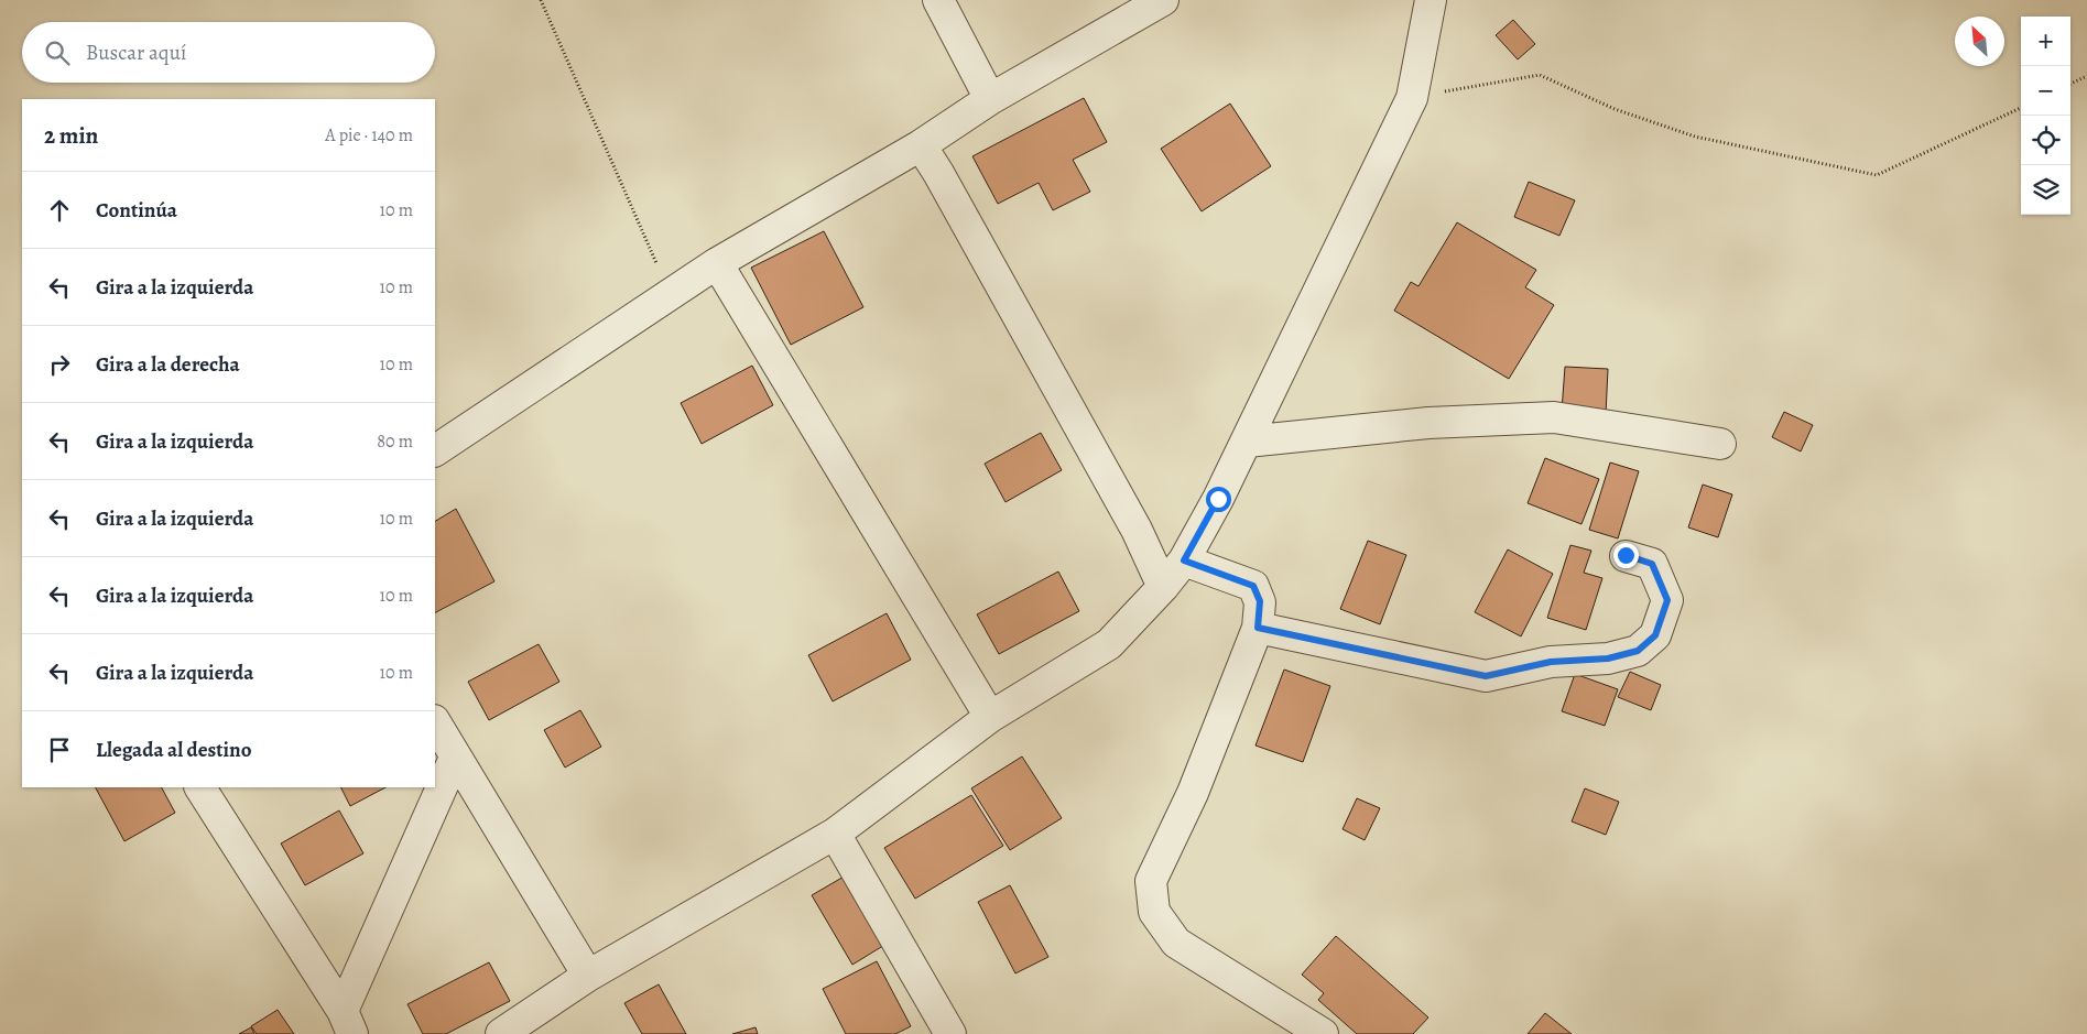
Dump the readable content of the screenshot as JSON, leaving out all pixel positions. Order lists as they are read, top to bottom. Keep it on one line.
{"north":"top left","page":{"map_buttons":["+","−"],"search":"Buscar aquí","heading":["2 min","A pie · 140 m"],"list":[["Continúa","10 m"],["Gira a la izquierda","10 m"],["Gira a la derecha","10 m"],["Gira a la izquierda","80 m"],["Gira a la izquierda","10 m"],["Gira a la izquierda","10 m"],["Gira a la izquierda","10 m"],"Llegada al destino"]}}
